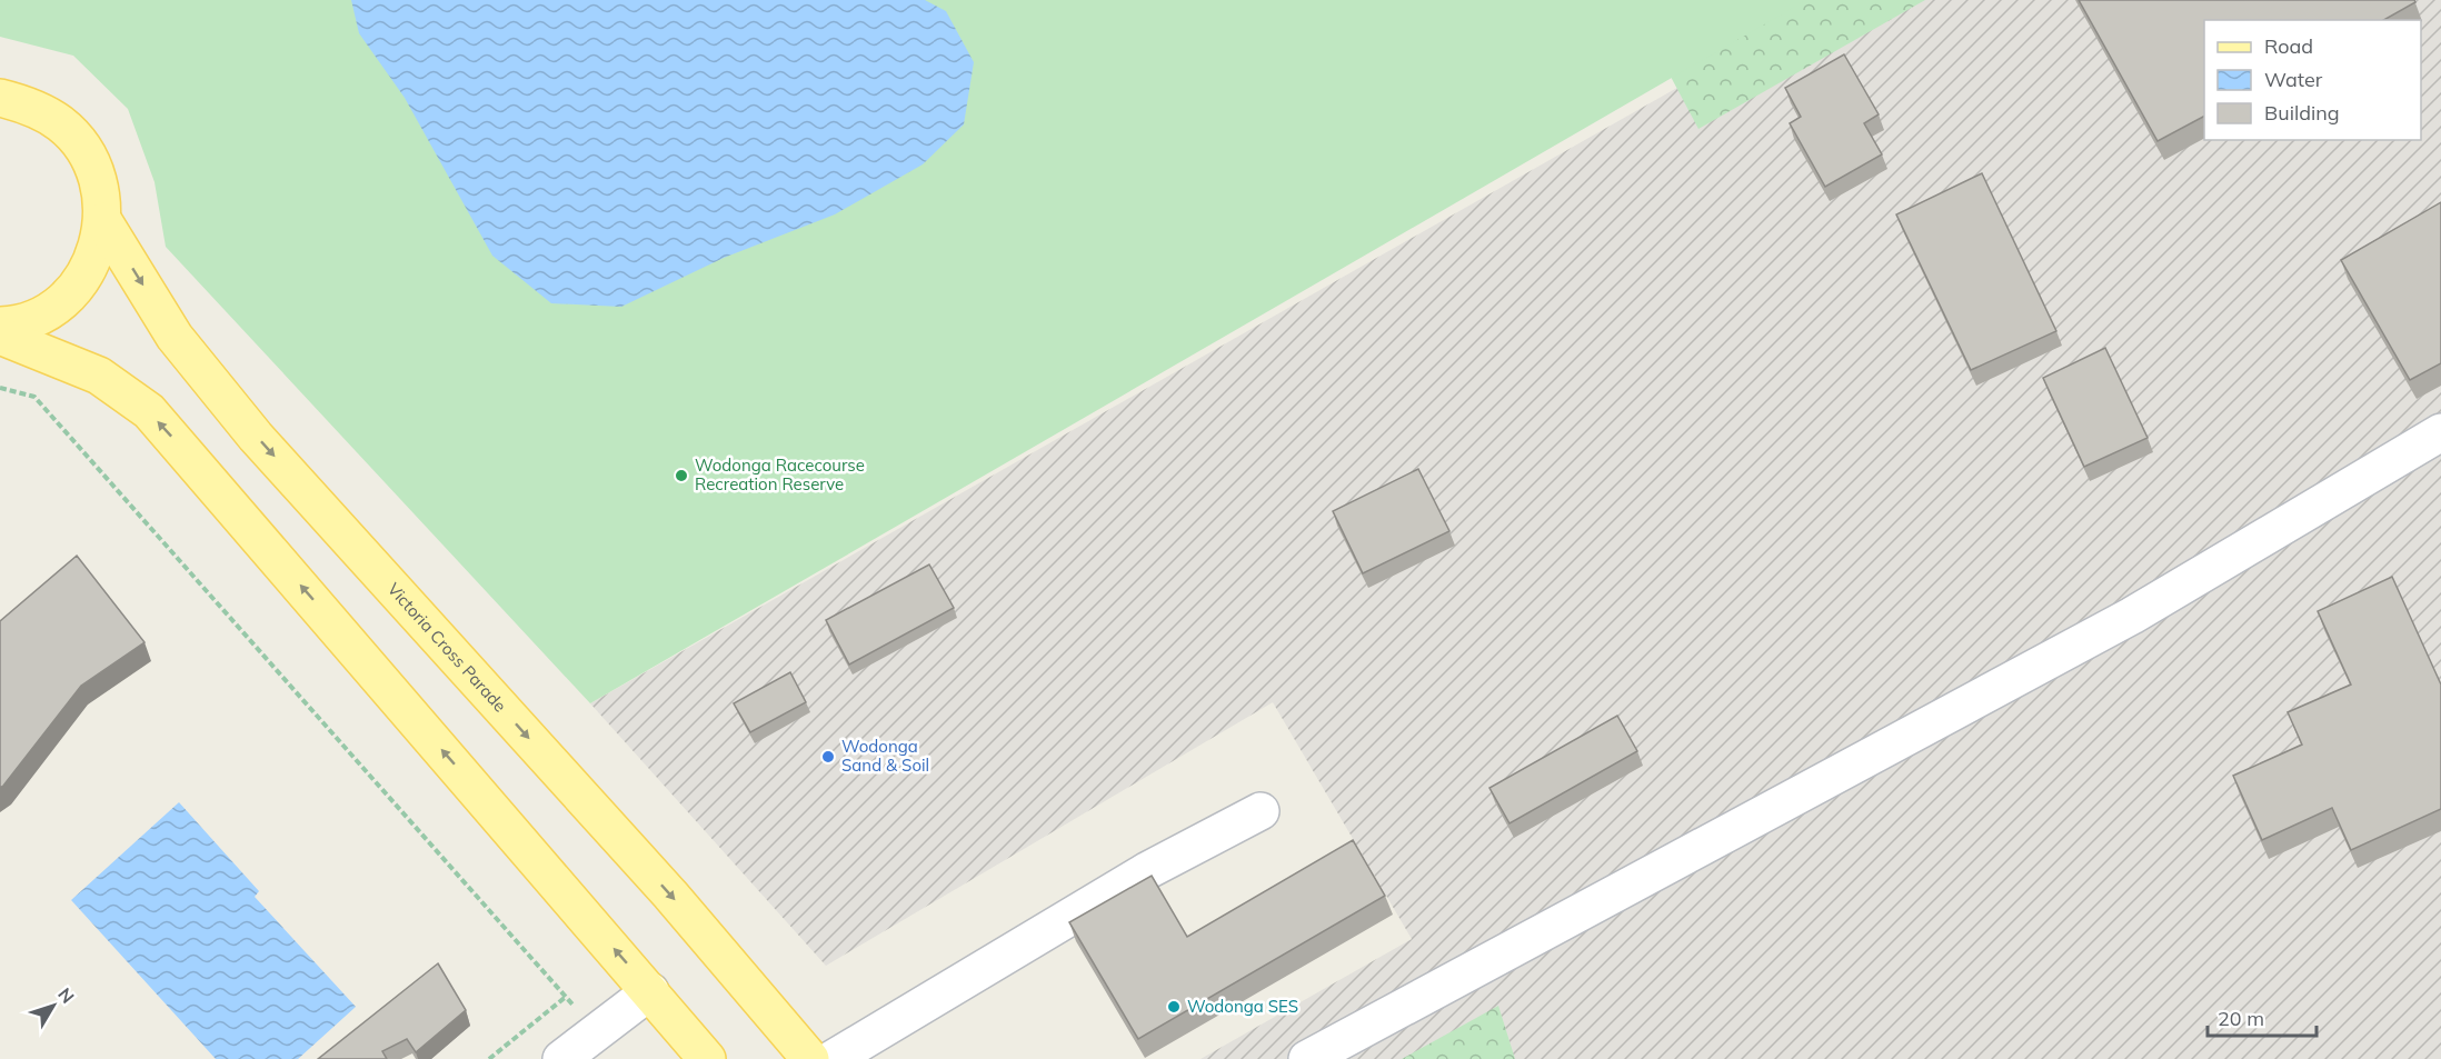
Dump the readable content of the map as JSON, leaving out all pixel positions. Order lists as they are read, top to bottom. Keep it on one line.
{"streets":{"main road":["Victoria Cross Parade"]},"places":["Wodonga Racecourse Recreation Reserve","Wodonga Sand & Soil","Wodonga SES"],"legend":["Road","Water","Building"],"scale_bar":"20 m","north":"top right"}
